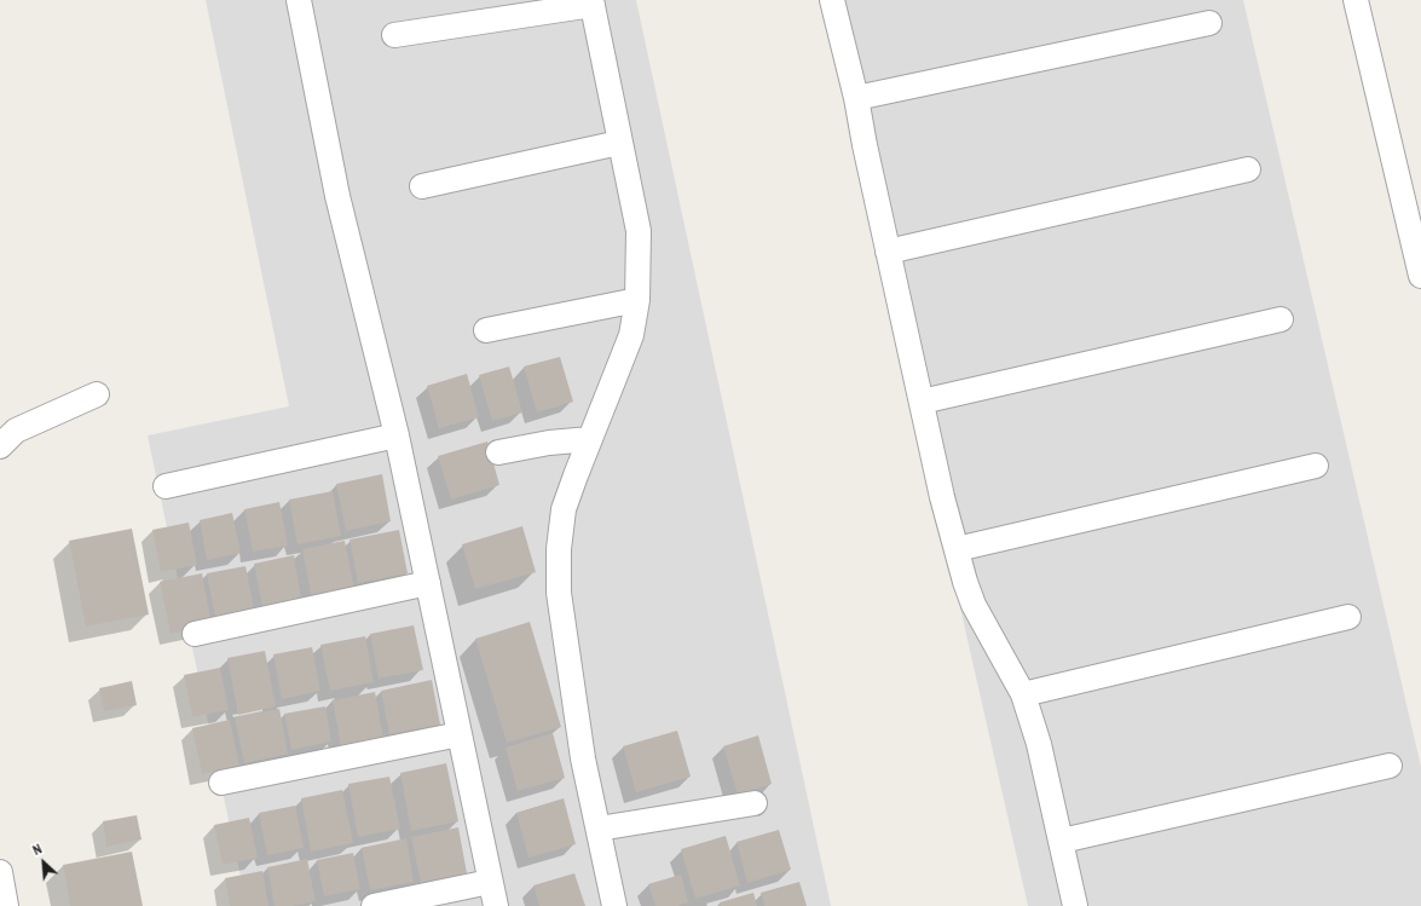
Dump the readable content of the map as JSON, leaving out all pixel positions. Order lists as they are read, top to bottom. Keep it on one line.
{"north":"top left"}
